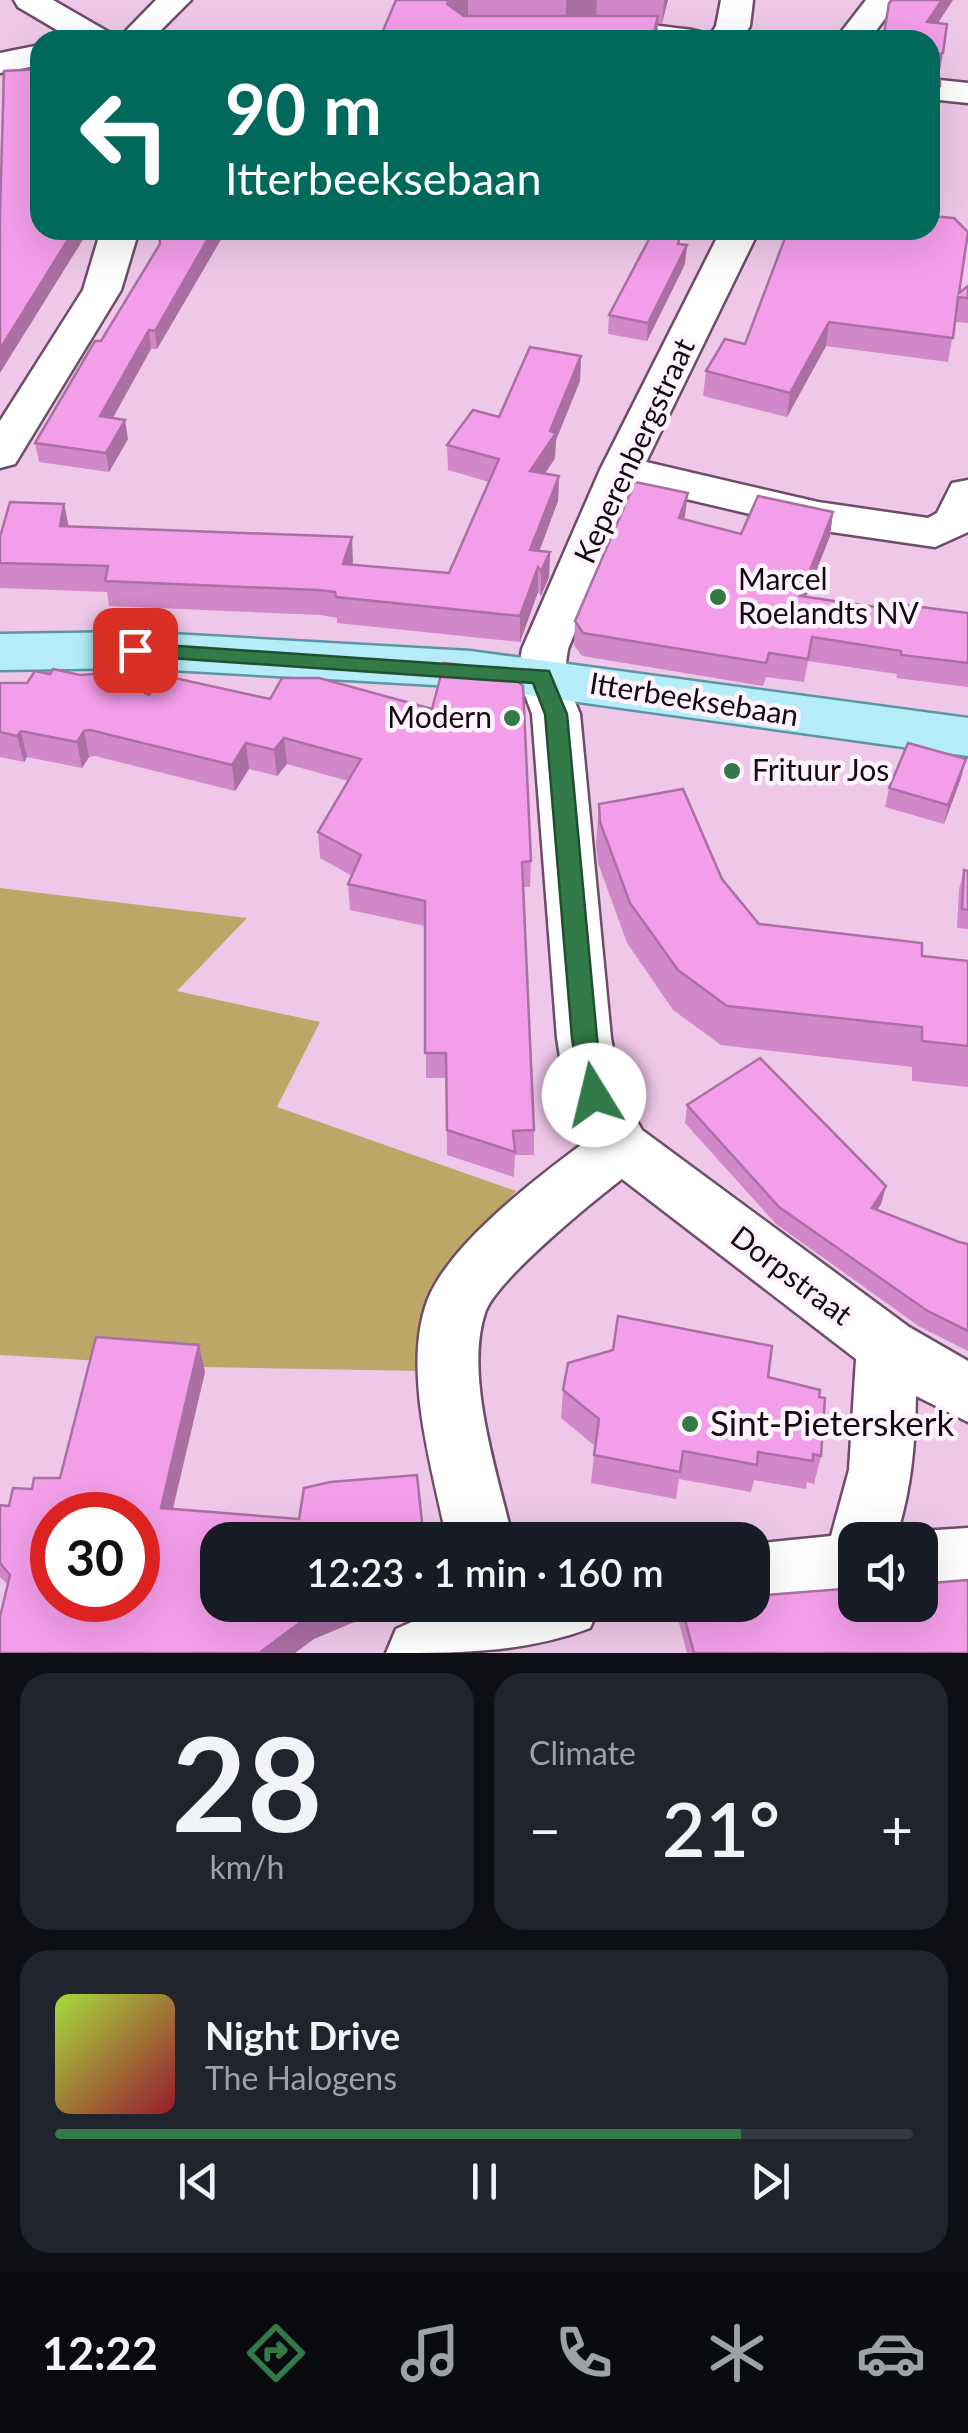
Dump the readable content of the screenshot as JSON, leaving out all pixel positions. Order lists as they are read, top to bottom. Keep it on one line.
{"streets":{"main road":["Itterbeeksebaan"],"street":["Keperenbergstraat","Dorpstraat"]},"crossings":[["Keperenbergstraat","Itterbeeksebaan"],["Keperenbergstraat","Dorpstraat"],["Itterbeeksebaan","Dorpstraat"]],"places":["Marcel Roelandts NV","Modern","Frituur Jos","Sint-Pieterskerk"],"page":{"turn":["90 m","Itterbeeksebaan"],"limit":"30","trip":"12:23 · 1 min · 160 m","tile":[["28","km/h"],"Climate"],"heat":["−","21°","+"],"song":["Night Drive","The Halogens"],"tabs":"12:22"}}
